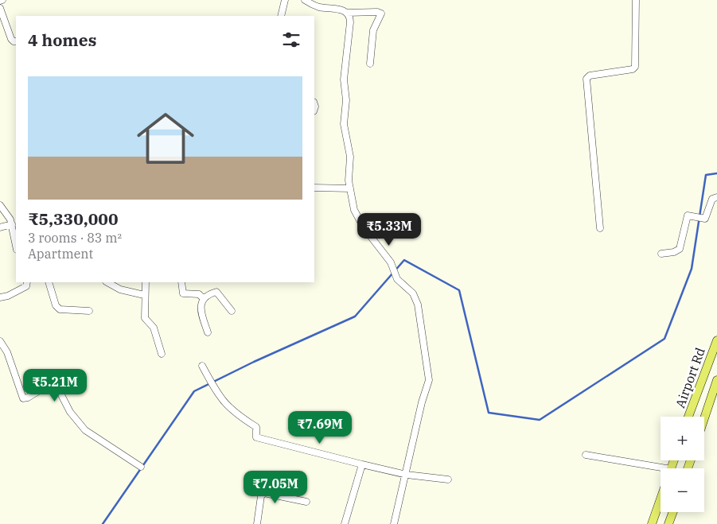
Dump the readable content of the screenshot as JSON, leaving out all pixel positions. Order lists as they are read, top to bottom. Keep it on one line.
{"streets":{"main road":["Airport Rd"]},"page":{"heading":"4 homes","list":[{"name":"₹5,330,000","note":"3 rooms · 83 m² · Apartment"}],"price":["₹5.33M","₹5.21M","₹7.69M","₹7.05M"],"map_buttons":["+","−"]}}
